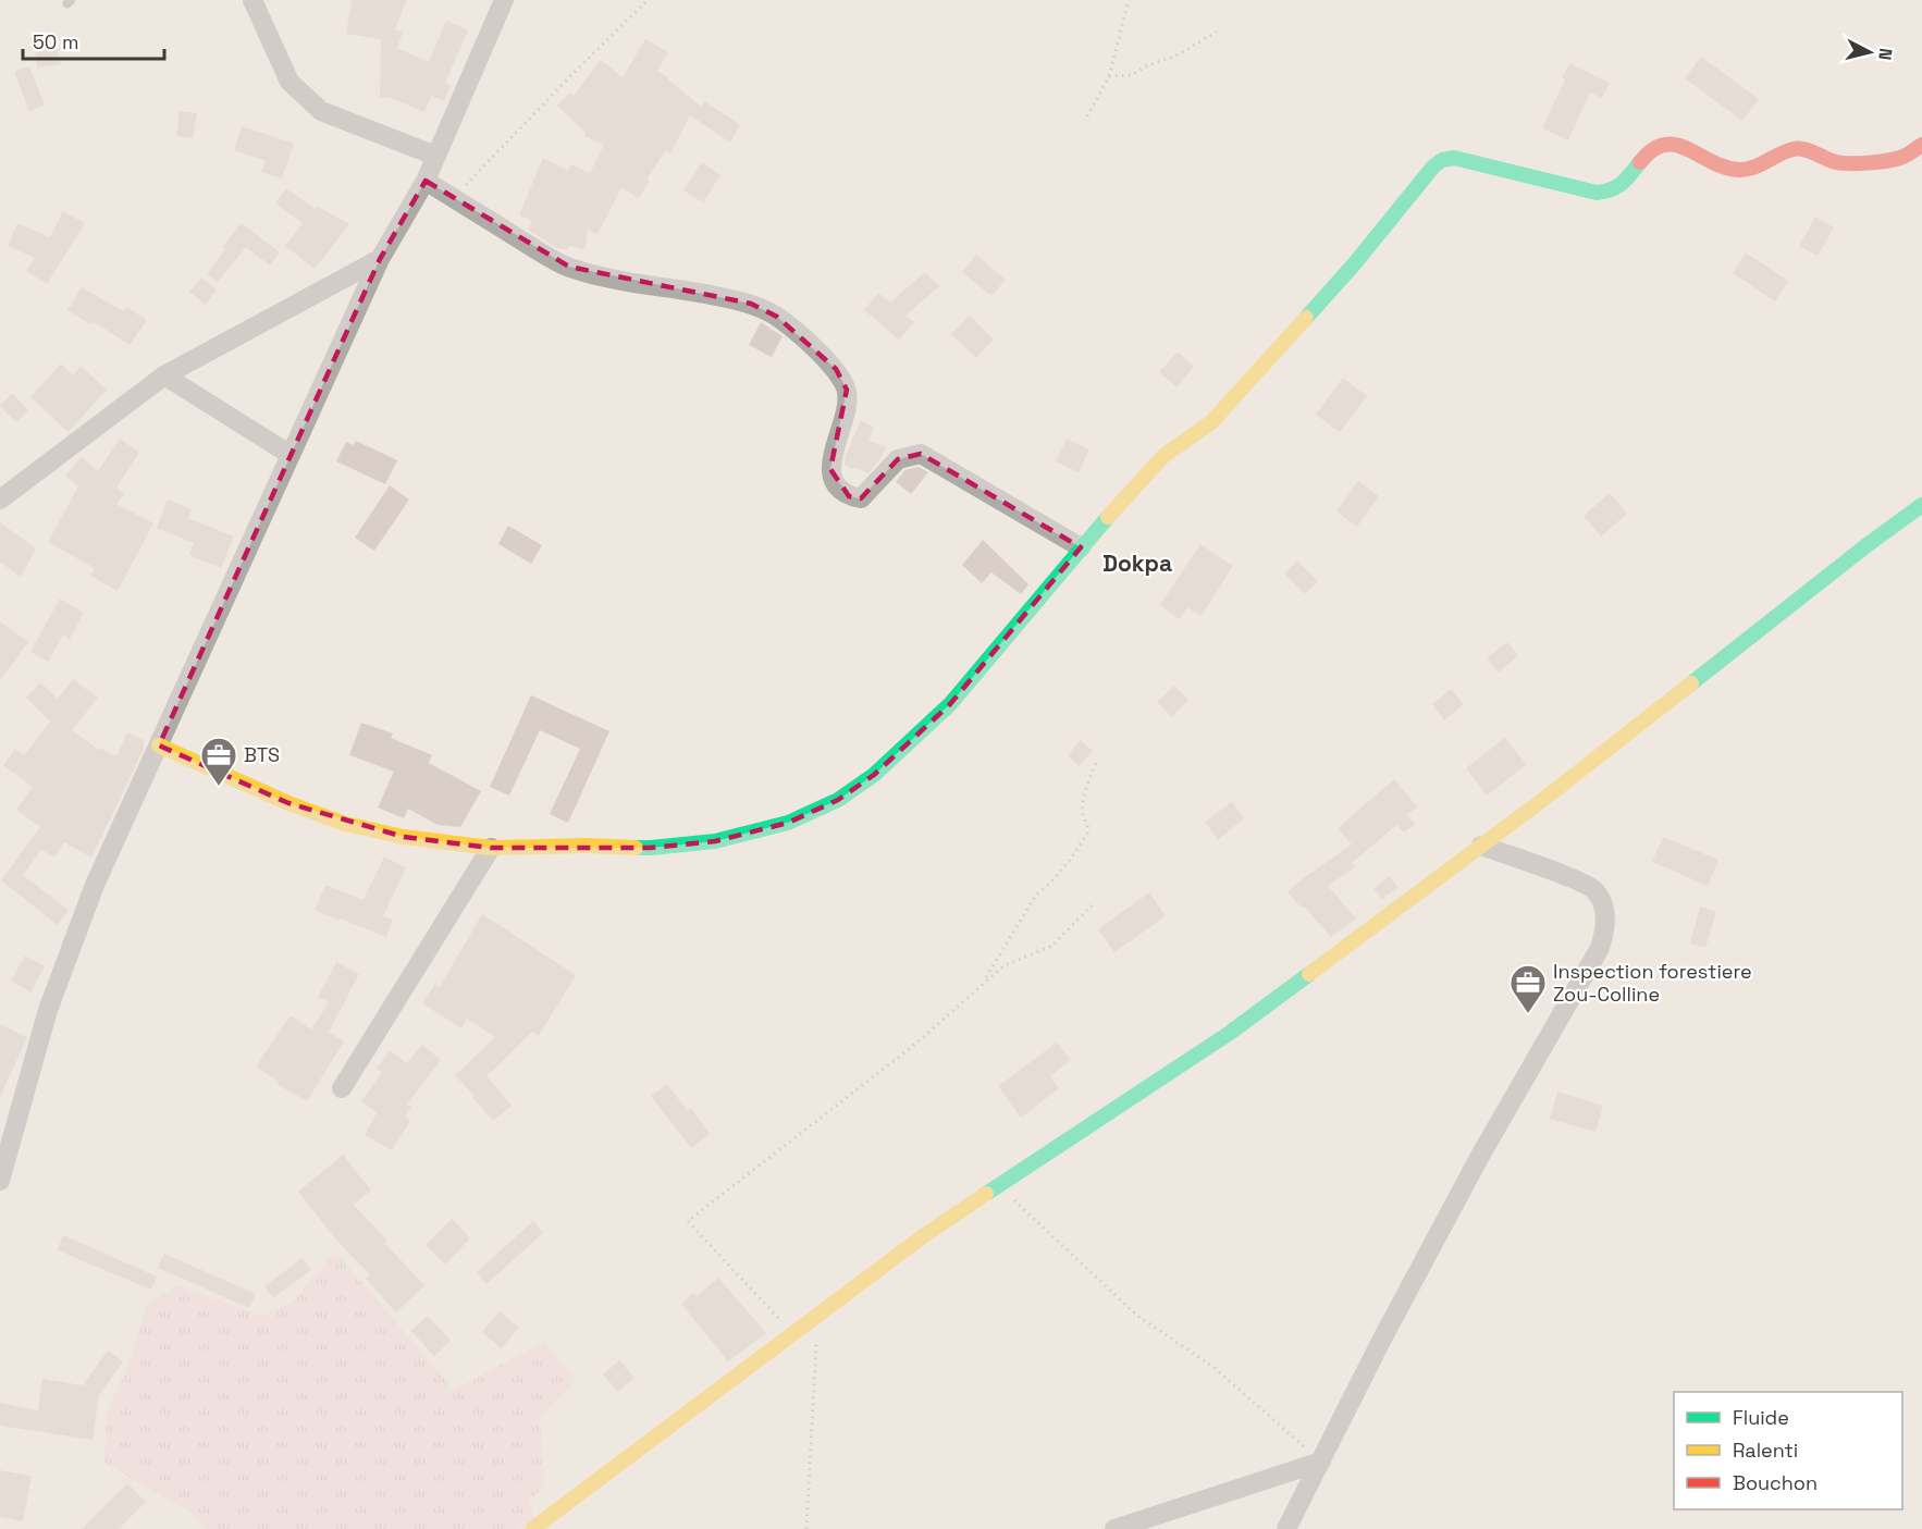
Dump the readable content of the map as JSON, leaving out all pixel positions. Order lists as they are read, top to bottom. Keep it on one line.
{"districts":["Dokpa"],"places":{"office":["BTS","Inspection forestiere Zou-Colline"]},"legend":["Fluide","Ralenti","Bouchon"],"scale_bar":"50 m","north":"right"}
